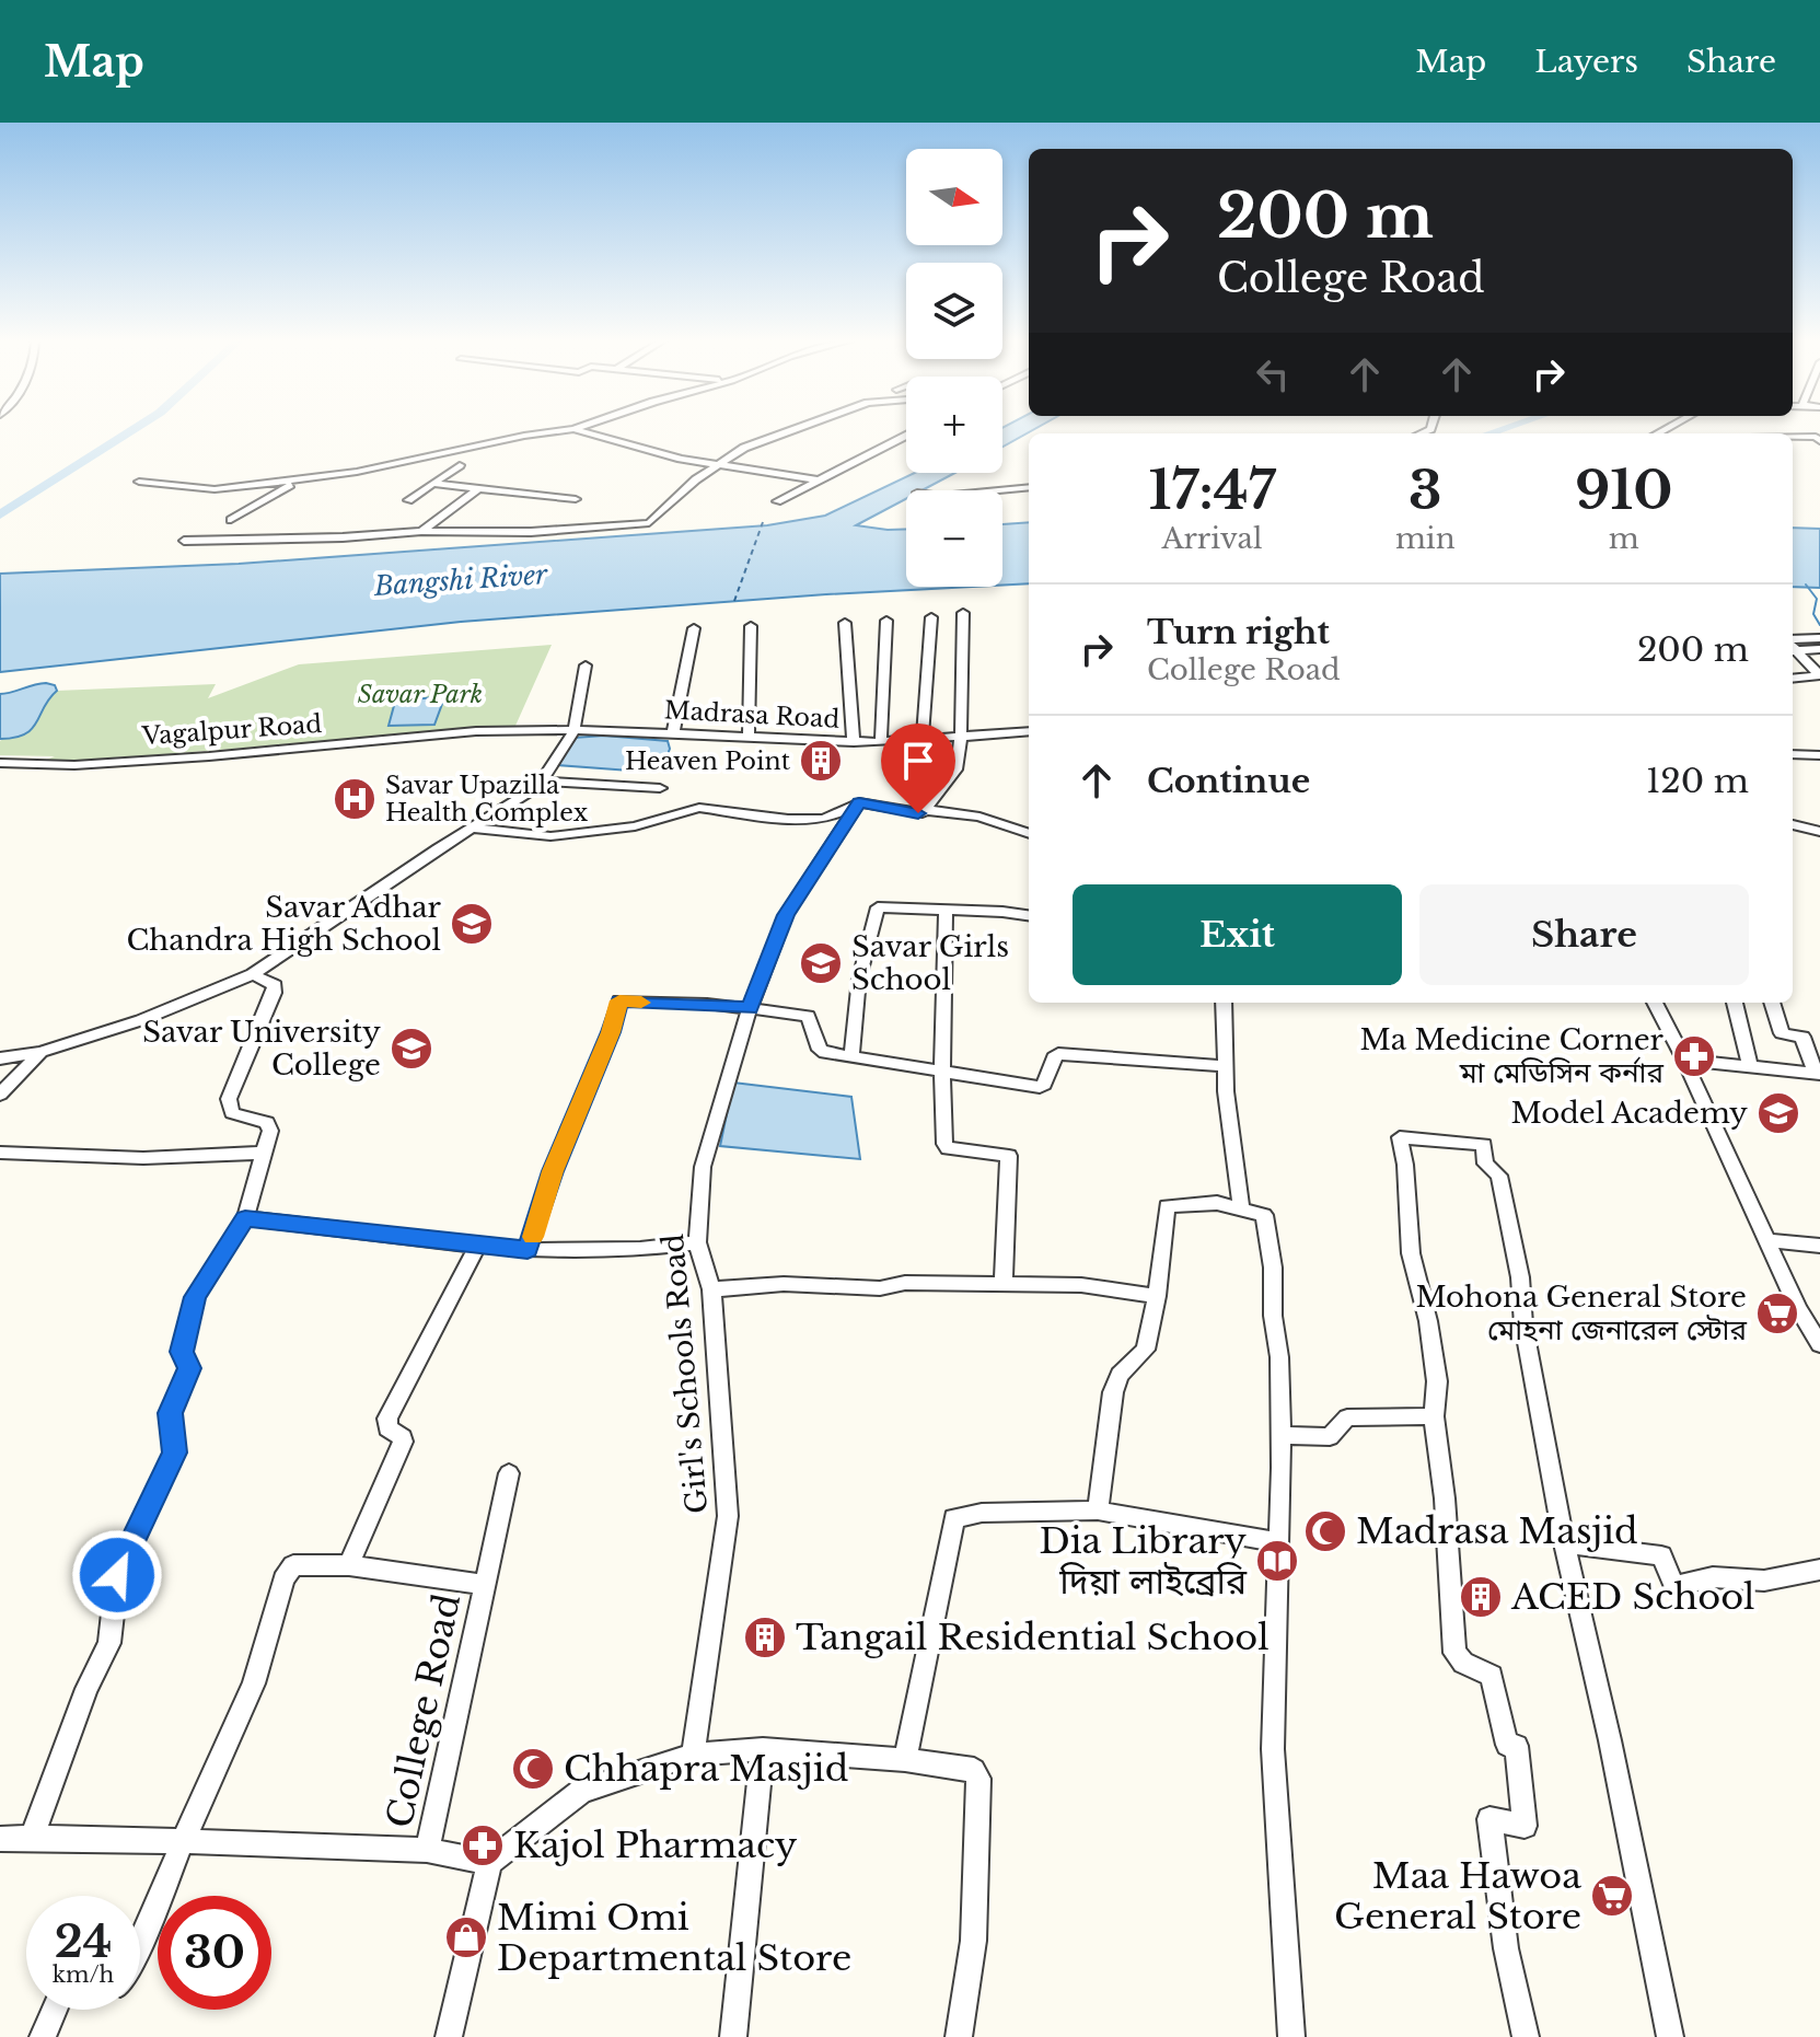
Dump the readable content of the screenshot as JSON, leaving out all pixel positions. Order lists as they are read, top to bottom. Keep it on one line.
{"streets":{"street":["Madrasa Road","Vagalpur Road","Girl's Schools Road","College Road"]},"crossings":[["Madrasa Road","Vagalpur Road"]],"water":["Bangshi River"],"parks":["Savar Park"],"places":{"building":["Heaven Point","ACED School","Tangail Residential School"],"hospital":["Savar Upazilla Health Complex"],"school or university":["Savar Adhar Chandra High School","Savar Girls School","Savar University College","Model Academy"],"pharmacy":["Ma Medicine Corner মা মেডিসিন কর্নার","Kajol Pharmacy"],"supermarket":["Mohona General Store মোহনা জেনারেল স্টোর","Maa Hawoa General Store"],"mosque":["Madrasa Masjid","Chhapra Masjid"],"library":["Dia Library দিয়া লাইব্রেরি"],"shop":["Mimi Omi Departmental Store"]},"north":"right","page":{"header":"Map","nav":["Map","Layers","Share"],"map_buttons":["+","−"],"turn":["200 m","College Road"],"eta":["17:47","Arrival","3","min","910","m"],"list":[{"name":"Turn right","note":"College Road","value":"200 m"},{"name":"Continue","value":"120 m"}],"buttons":["Exit","Share"],"speed":"24 km/h","limit":"30"}}
